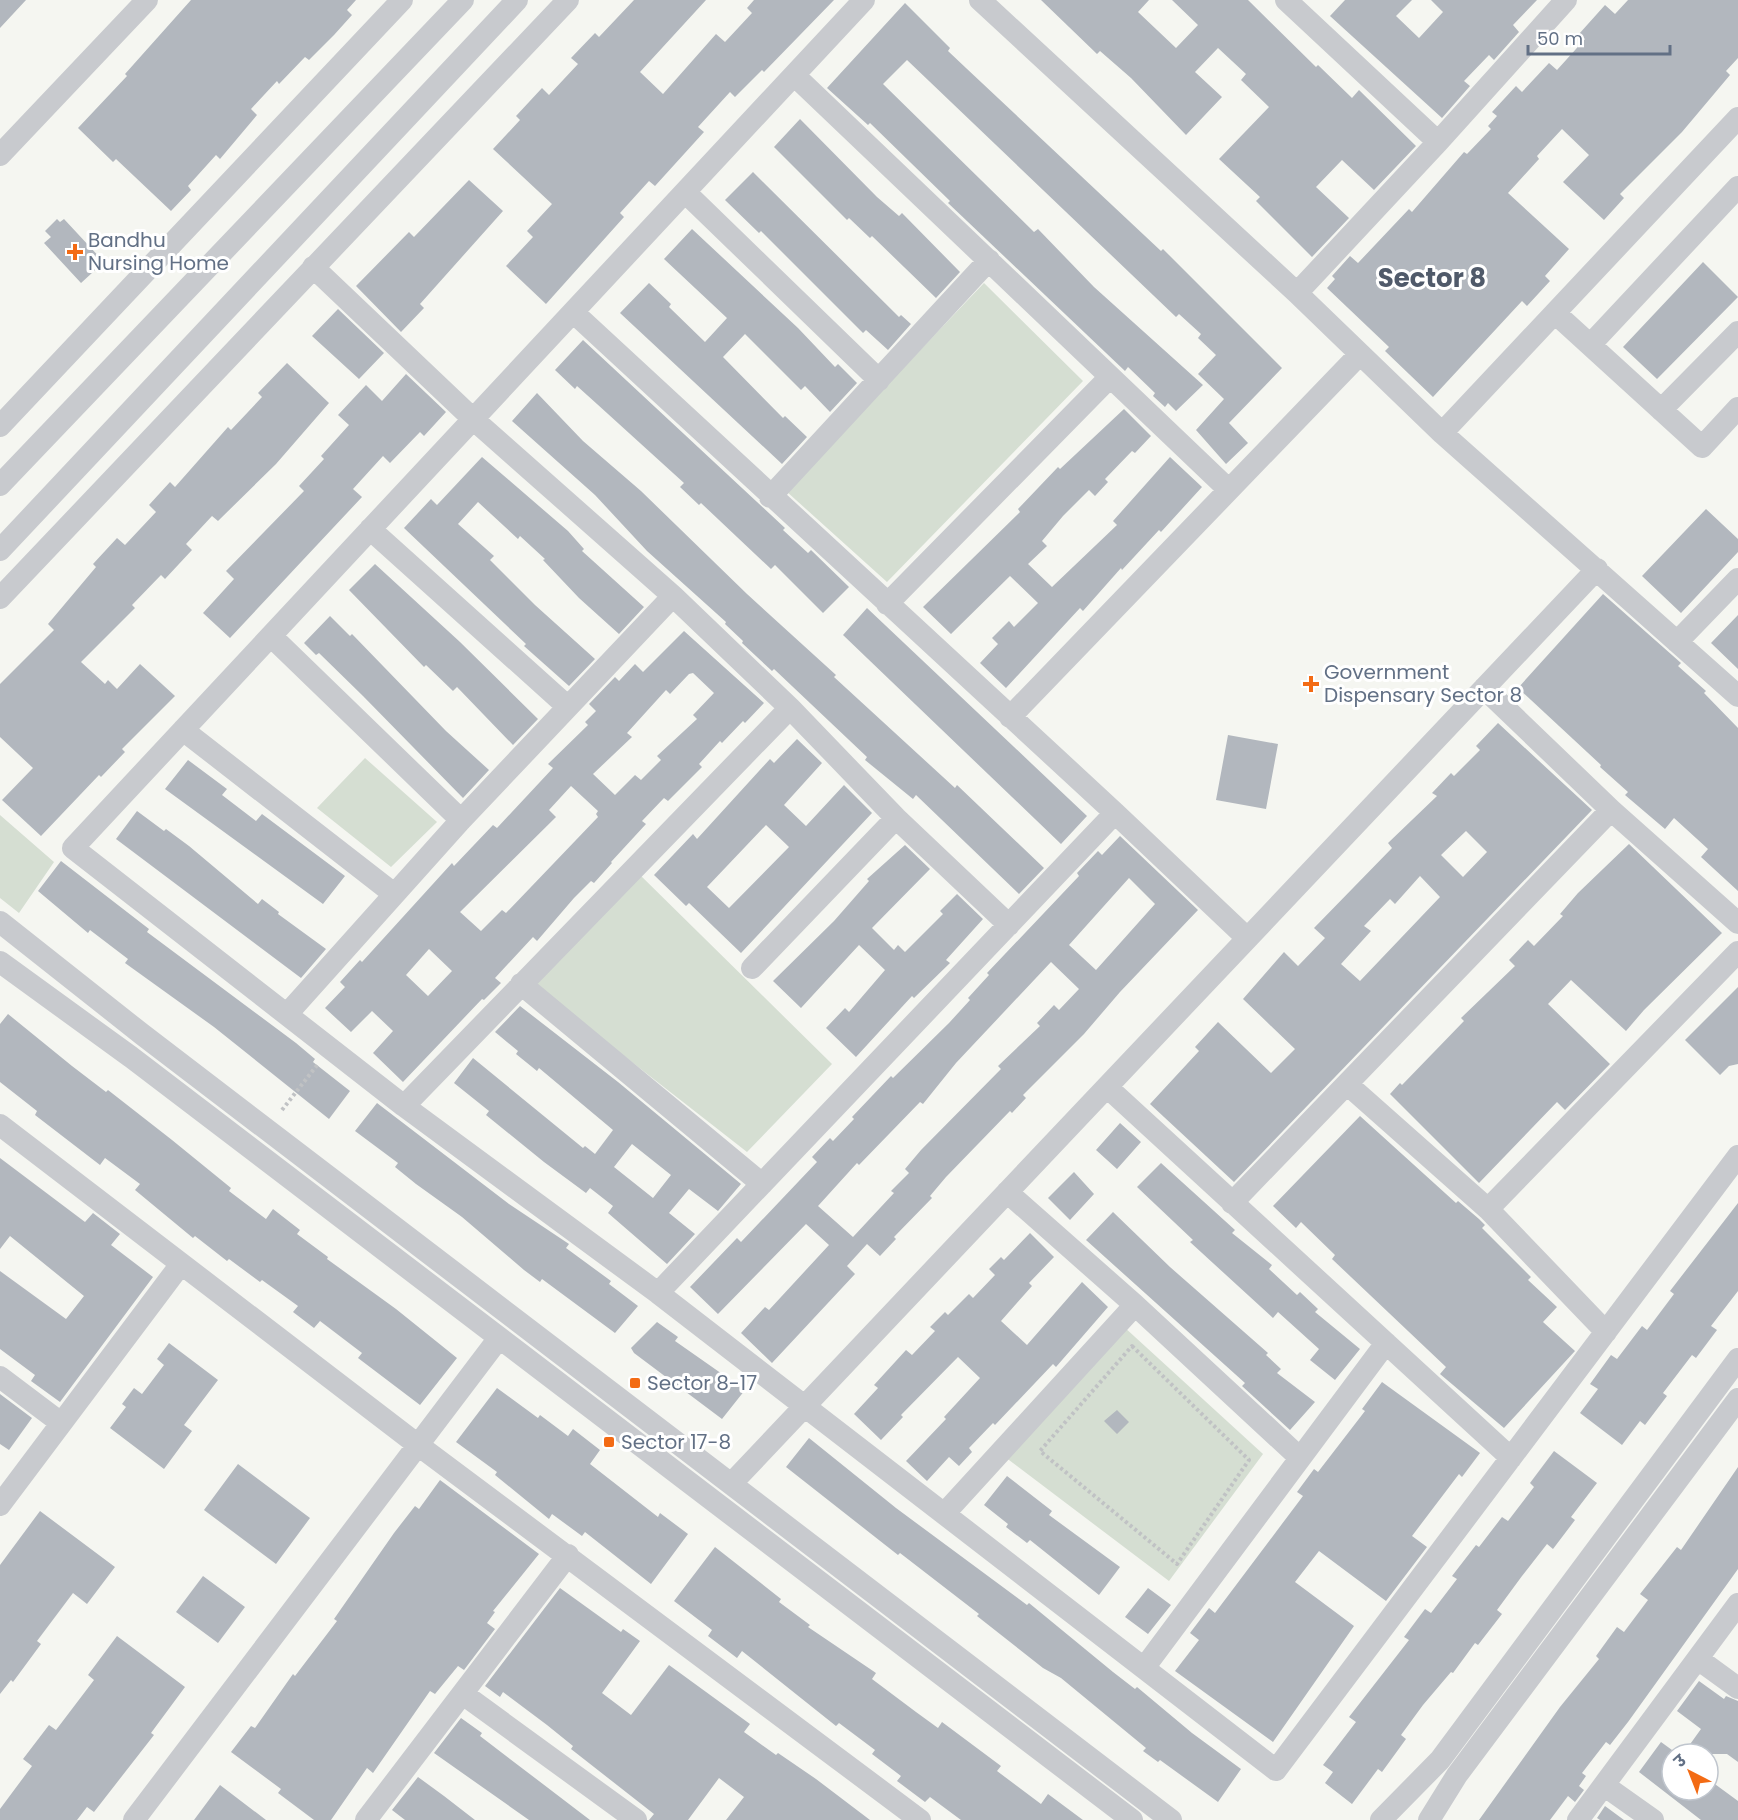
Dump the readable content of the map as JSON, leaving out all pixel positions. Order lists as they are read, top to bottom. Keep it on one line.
{"districts":["Sector 8"],"places":{"health":["Bandhu Nursing Home","Government Dispensary Sector 8"],"transit":["Sector 8-17","Sector 17-8"]},"scale_bar":"50 m","north":"top left"}
